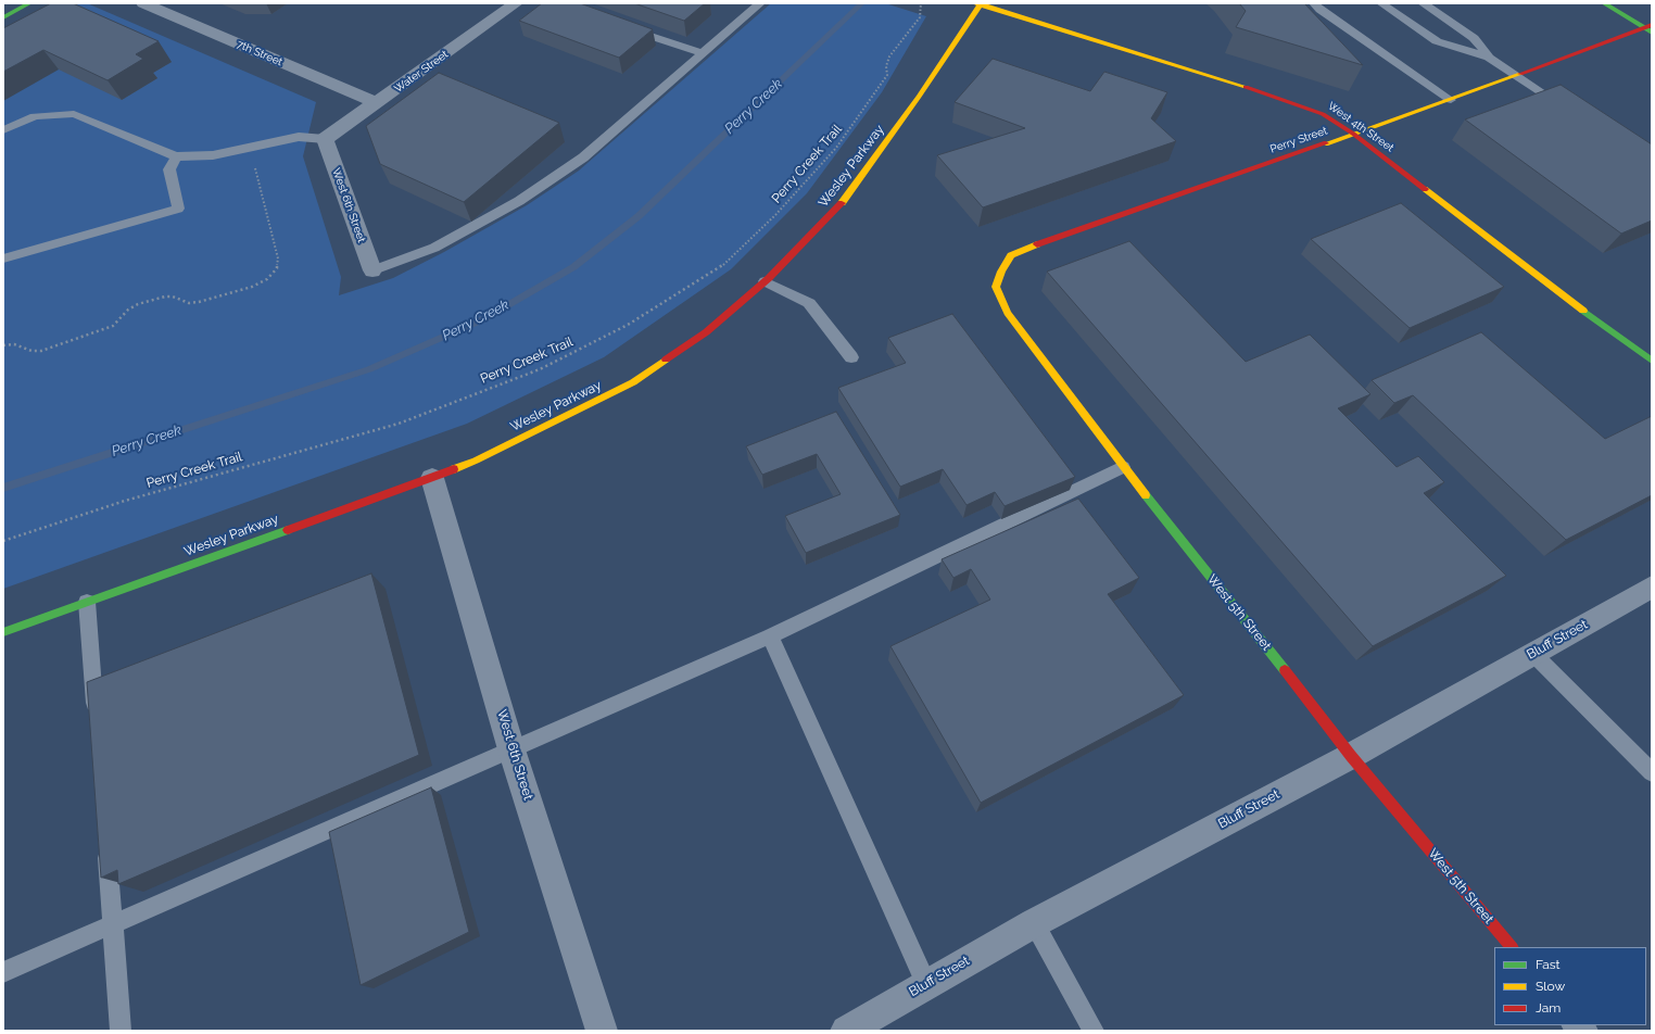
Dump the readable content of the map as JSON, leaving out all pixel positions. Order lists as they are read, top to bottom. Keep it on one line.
{"streets":{"main road":["West 4th Street","Perry Street","Wesley Parkway","West 5th Street"],"street":["7th Street","Water Street","West 6th Street","Bluff Street"],"path":["Perry Creek Trail"]},"crossings":[["7th Street","Water Street"],["Water Street","West 6th Street"],["West 4th Street","Perry Street"],["West 4th Street","Wesley Parkway"],["Perry Street","West 5th Street"],["Wesley Parkway","West 6th Street"],["West 5th Street","Bluff Street"]],"water":["Perry Creek"],"legend":["Fast","Slow","Jam"]}
